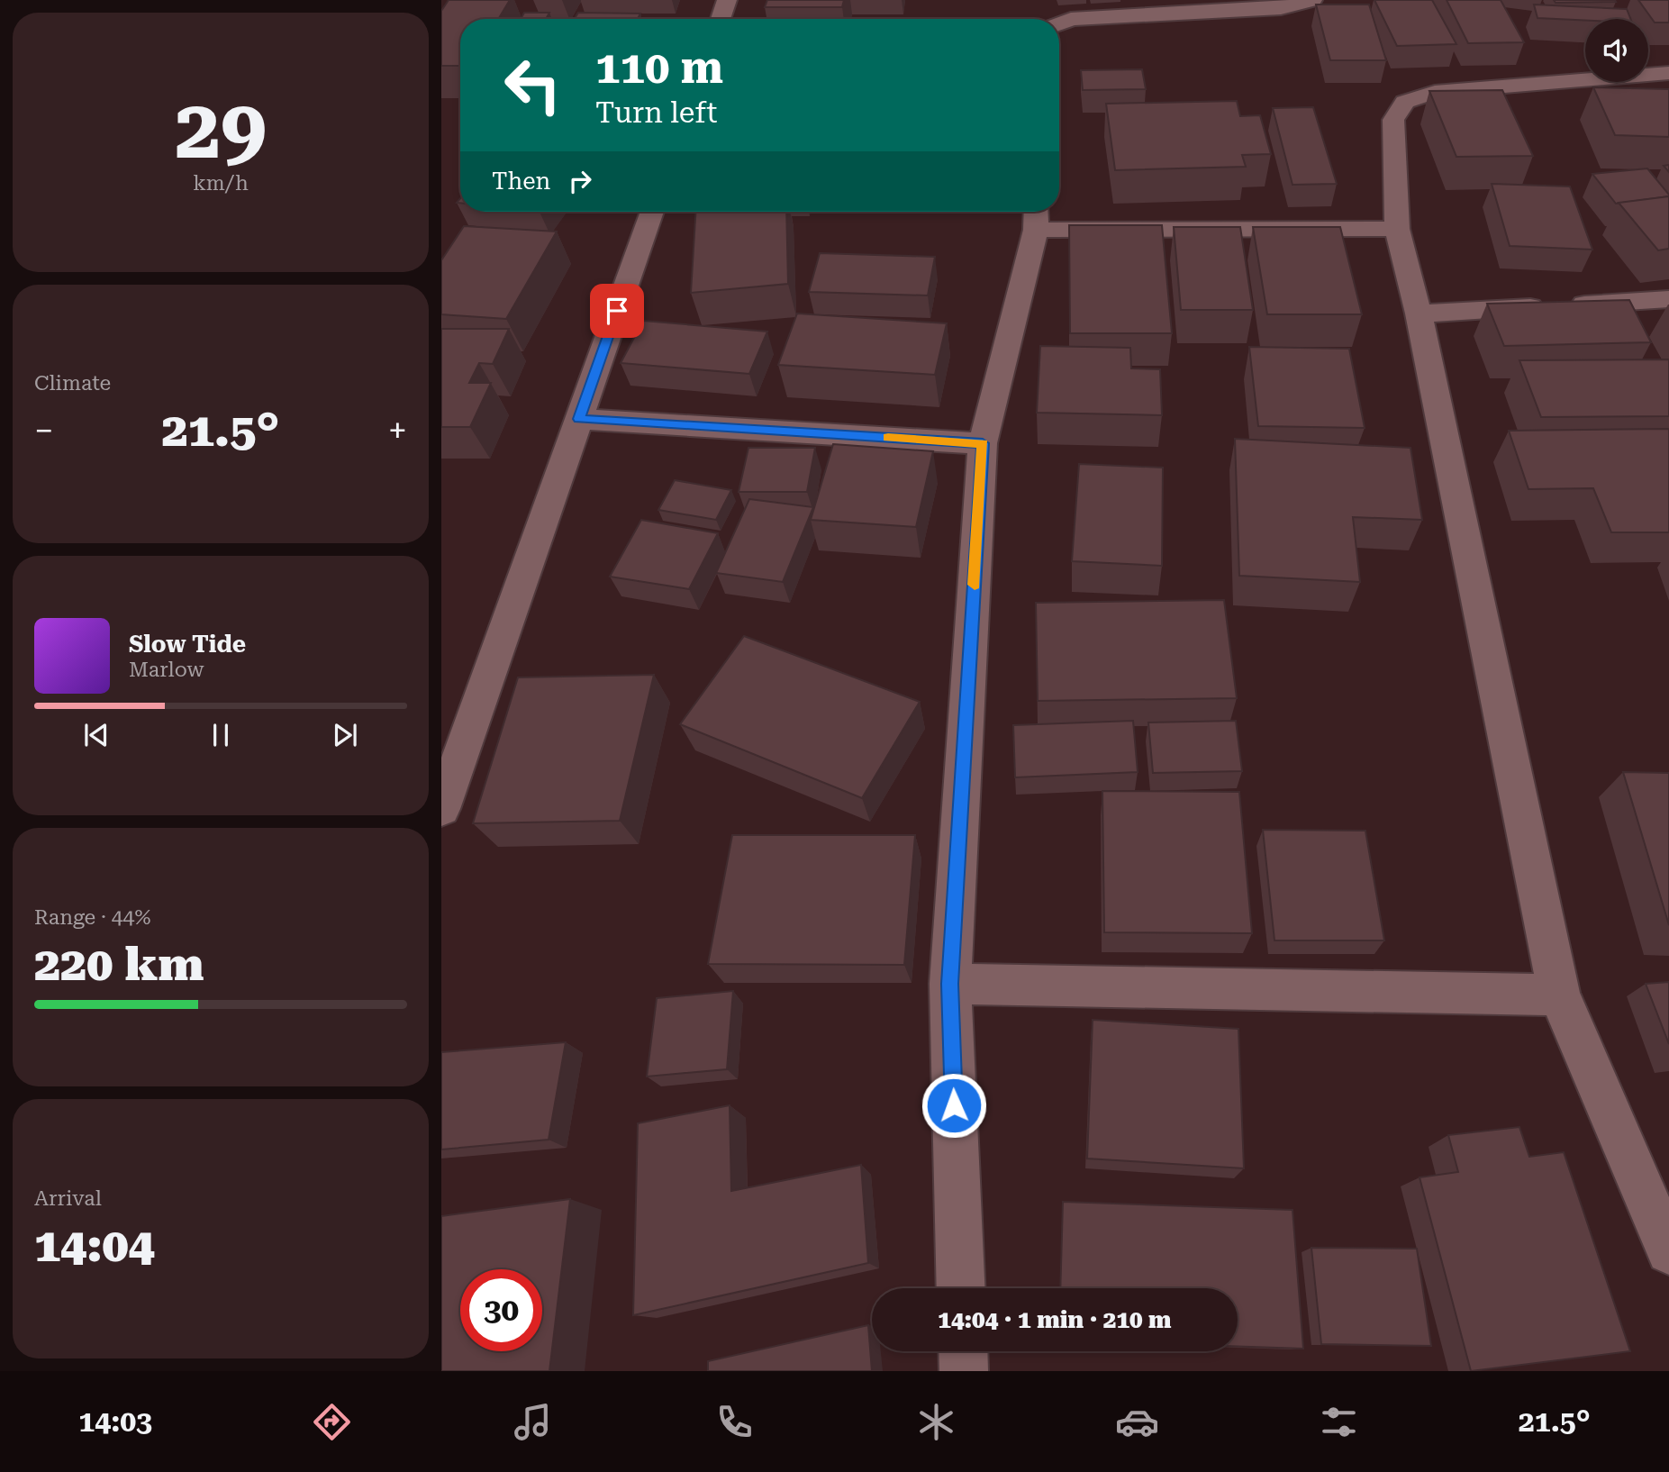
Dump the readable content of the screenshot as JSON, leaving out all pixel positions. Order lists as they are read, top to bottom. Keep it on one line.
{"page":{"tile":[["29","km/h"],"Climate",["Range · 44%","220 km"],["Arrival","14:04"]],"turn":["110 m","Turn left"],"then":"Then","heat":["−","21.5°","+"],"song":["Slow Tide","Marlow"],"limit":"30","trip":"14:04 · 1 min · 210 m","tabs":["14:03","21.5°"]}}
